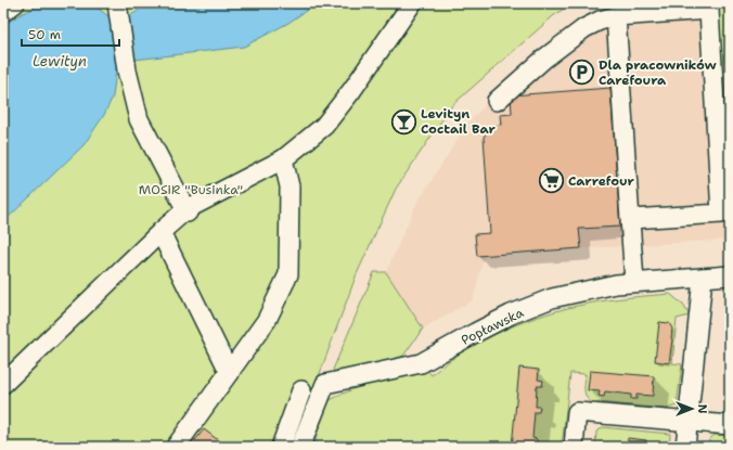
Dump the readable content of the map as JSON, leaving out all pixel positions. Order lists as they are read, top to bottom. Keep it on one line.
{"streets":{"street":["Popławska"]},"water":["Lewityn"],"parks":["MOSiR \"Businka\""],"places":{"parking":["Dla pracowników Carefoura"],"bar":["Levityn Coctail Bar"],"supermarket":["Carrefour"]},"scale_bar":"50 m","north":"right"}
